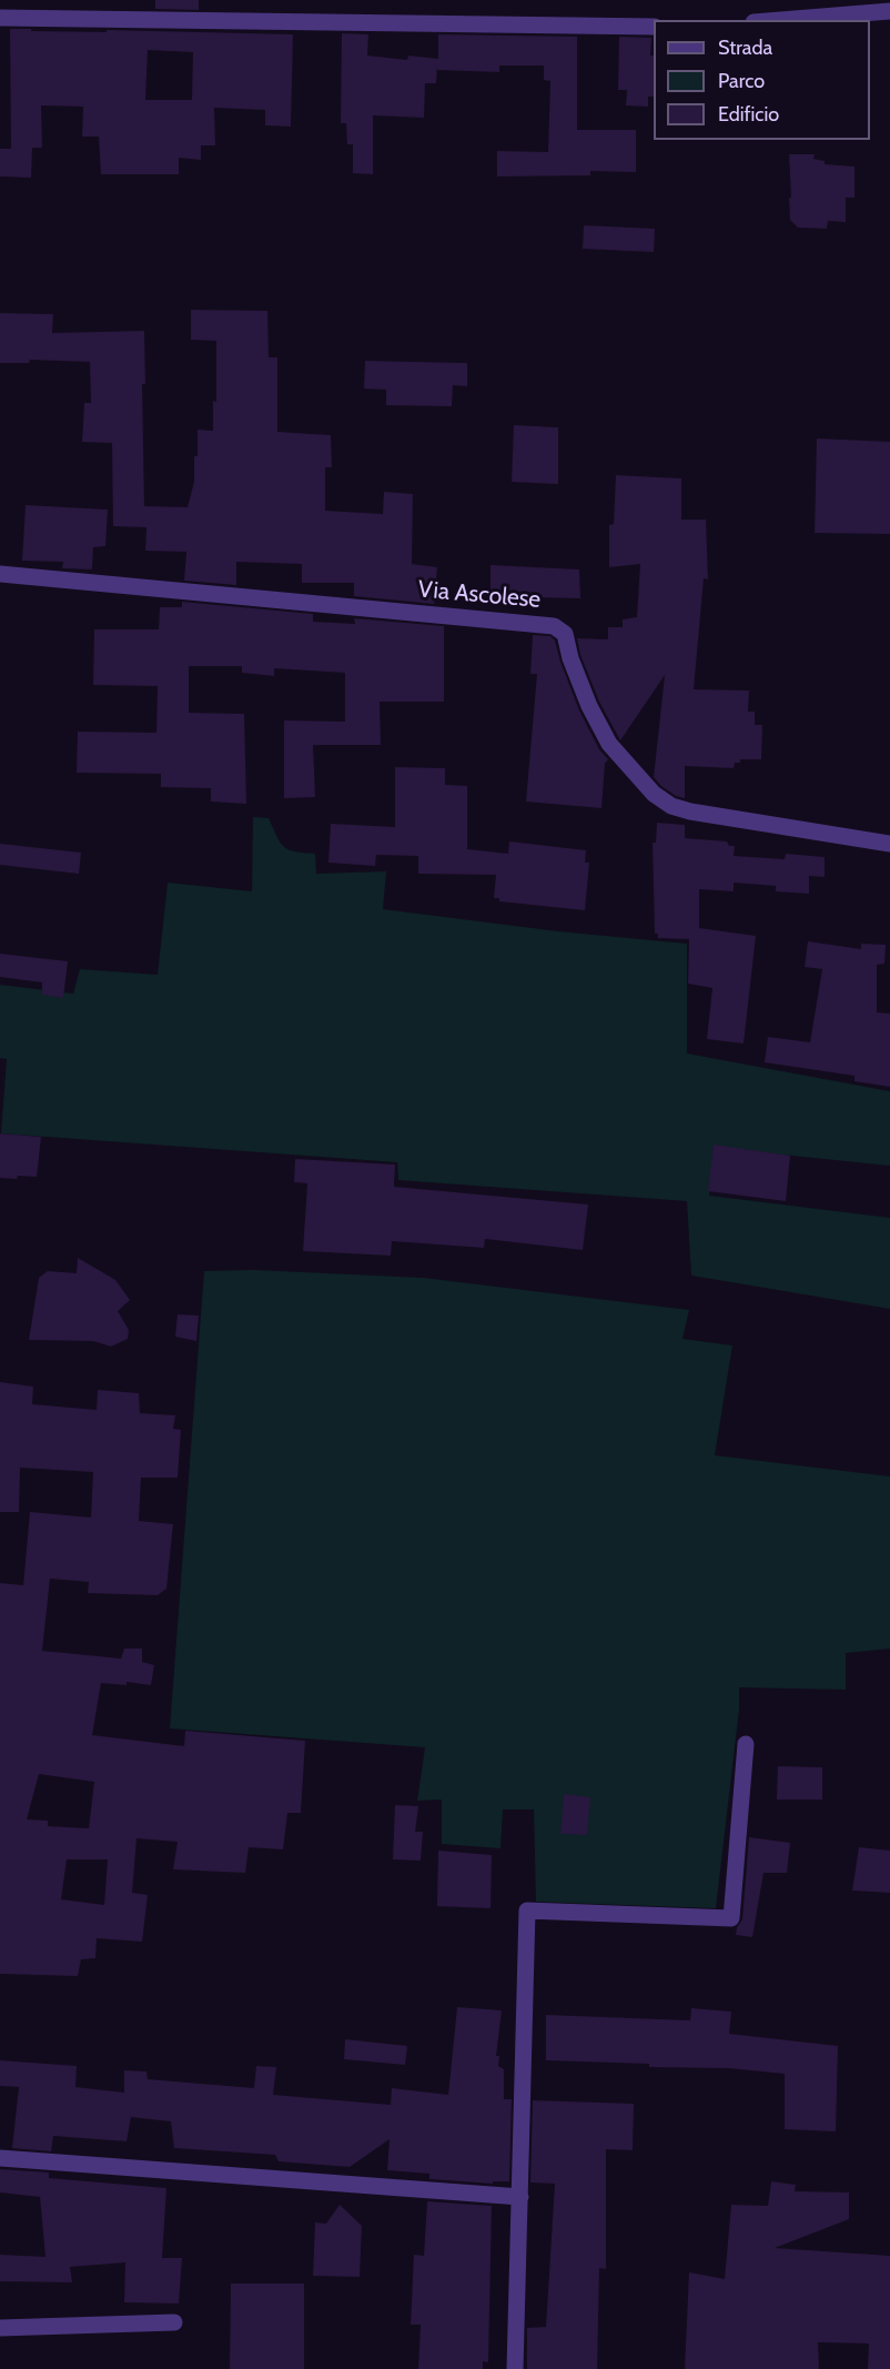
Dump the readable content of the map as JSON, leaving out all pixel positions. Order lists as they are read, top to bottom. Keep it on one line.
{"streets":{"street":["Via Ascolese"]},"legend":["Strada","Parco","Edificio"]}
